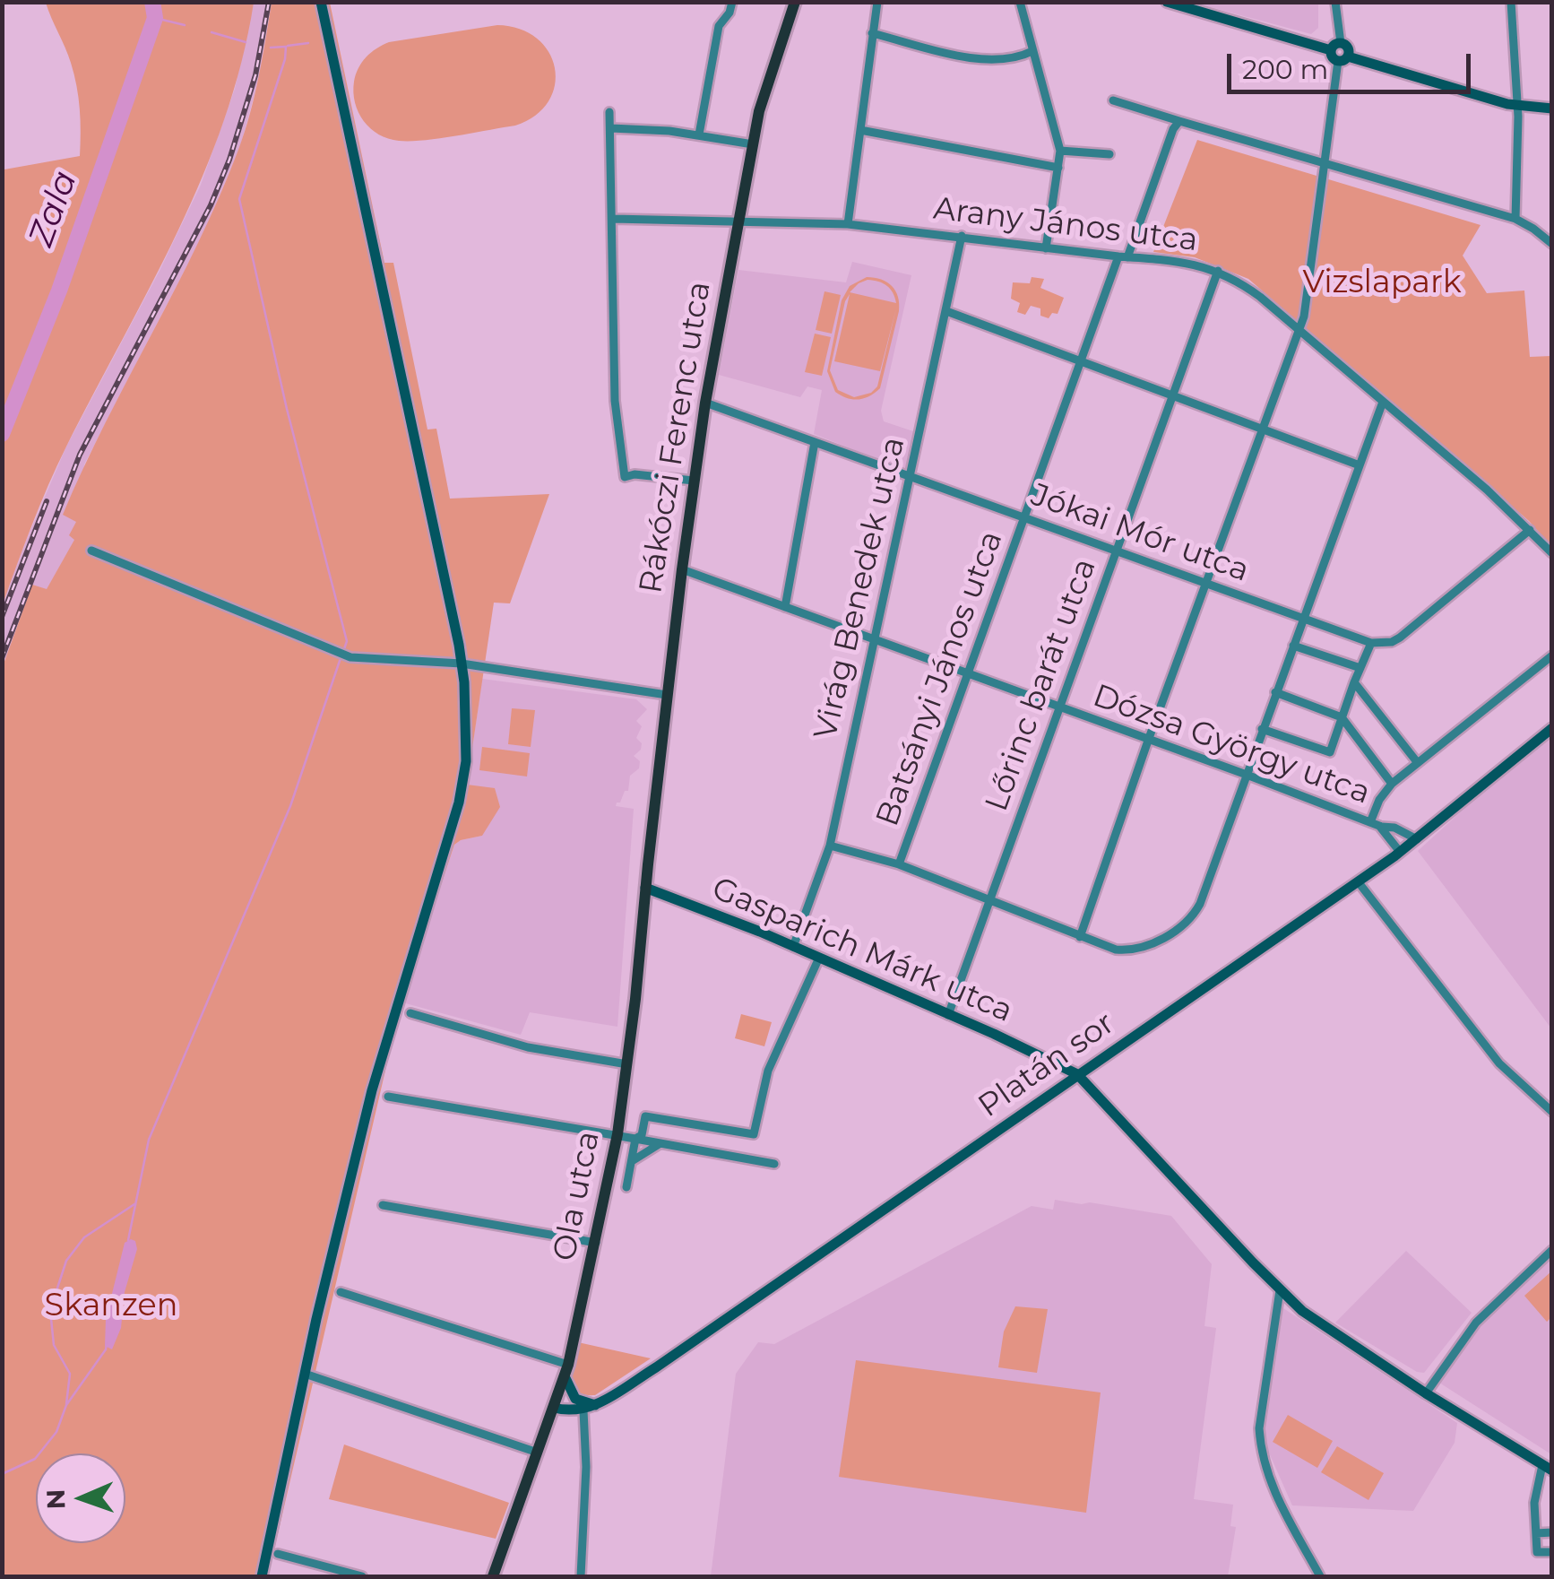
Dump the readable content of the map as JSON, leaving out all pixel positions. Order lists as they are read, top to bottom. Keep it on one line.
{"streets":{"main road":["Rákóczi Ferenc utca","Ola utca"],"street":["Arany János utca","Jókai Mór utca","Virág Benedek utca","Batsányi János utca","Lőrinc barát utca","Dózsa György utca","Gasparich Márk utca","Platán sor"]},"crossings":[["Arany János utca","Rákóczi Ferenc utca"],["Arany János utca","Virág Benedek utca"],["Arany János utca","Batsányi János utca"],["Arany János utca","Lőrinc barát utca"],["Rákóczi Ferenc utca","Jókai Mór utca"],["Rákóczi Ferenc utca","Dózsa György utca"],["Rákóczi Ferenc utca","Gasparich Márk utca"],["Rákóczi Ferenc utca","Ola utca"],["Jókai Mór utca","Virág Benedek utca"],["Jókai Mór utca","Batsányi János utca"],["Jókai Mór utca","Lőrinc barát utca"],["Virág Benedek utca","Dózsa György utca"],["Virág Benedek utca","Gasparich Márk utca"],["Batsányi János utca","Dózsa György utca"],["Lőrinc barát utca","Dózsa György utca"],["Lőrinc barát utca","Gasparich Márk utca"],["Dózsa György utca","Platán sor"],["Gasparich Márk utca","Platán sor"],["Gasparich Márk utca","Ola utca"],["Platán sor","Ola utca"]],"water":["Zala"],"parks":["Vizslapark","Skanzen"],"scale_bar":"200 m","north":"left"}
